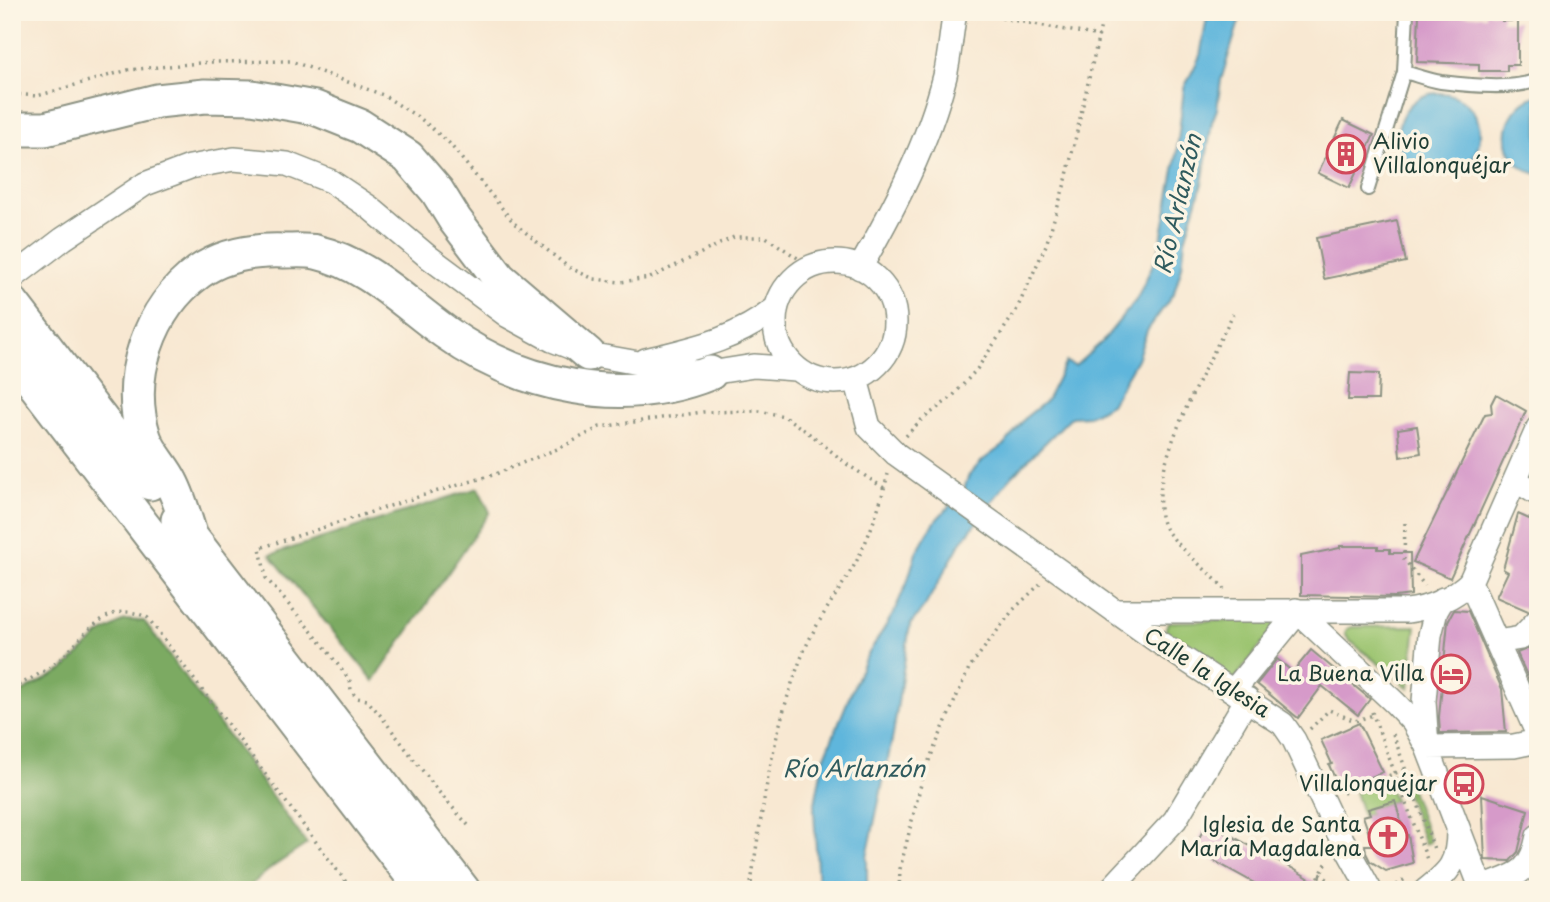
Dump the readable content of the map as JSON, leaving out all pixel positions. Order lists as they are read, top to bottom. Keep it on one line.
{"streets":{"street":["Calle la Iglesia"]},"water":["Río Arlanzón"],"places":{"building":["Alivio Villalonquéjar"],"hotel":["La Buena Villa"],"bus stop":["Villalonquéjar"],"church":["Iglesia de Santa María Magdalena"]}}
